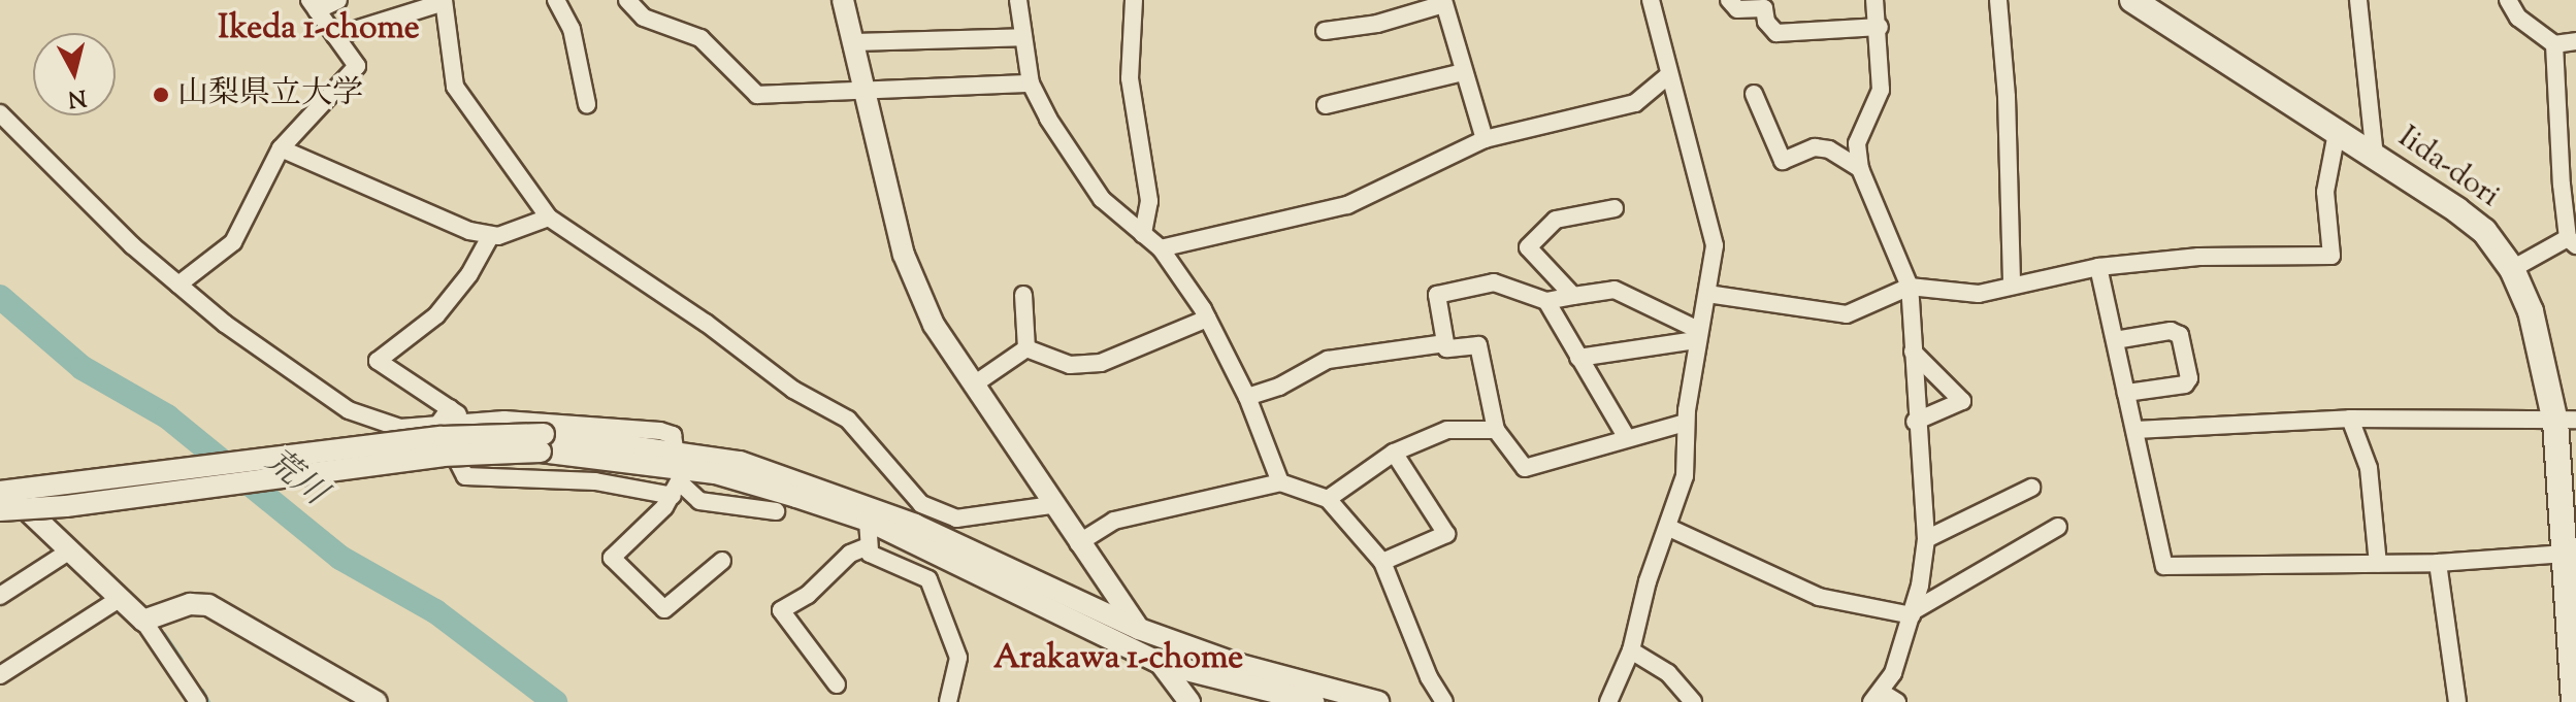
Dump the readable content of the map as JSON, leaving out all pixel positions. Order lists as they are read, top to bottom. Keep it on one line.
{"streets":{"main road":["Iida-dori"]},"districts":["Ikeda 1-chome","Arakawa 1-chome"],"water":["荒川"],"places":["山梨県立大学"],"north":"bottom"}
